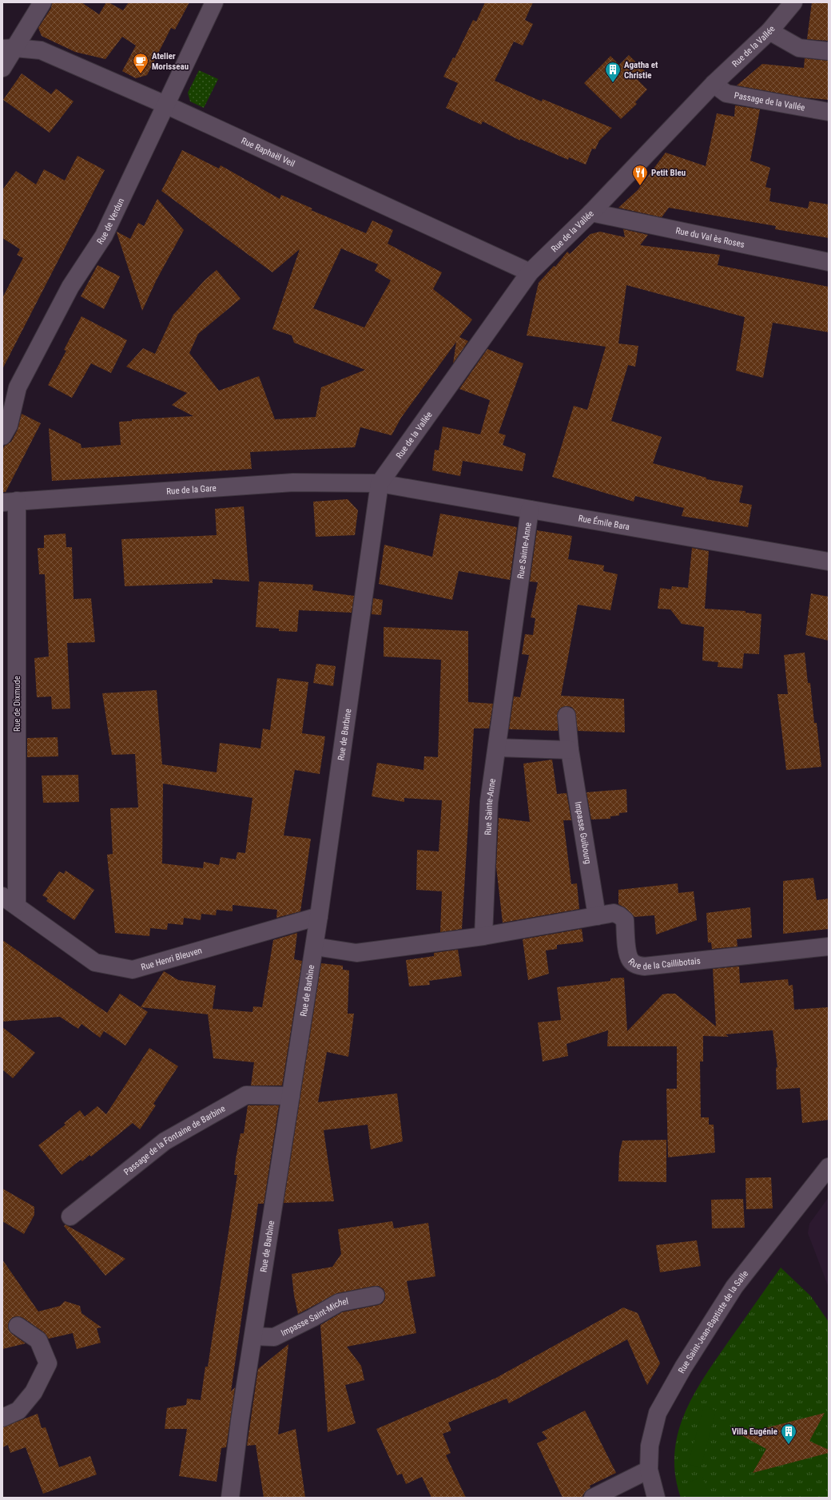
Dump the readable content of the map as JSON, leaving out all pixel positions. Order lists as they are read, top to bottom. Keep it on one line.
{"streets":{"street":["Rue de la Vallée","Passage de la Vallée","Rue Raphaël Veil","Rue de Verdun","Rue du Val ès Roses","Rue de la Gare","Rue Émile Bara","Rue Sainte-Anne","Rue de Dixmude","Rue de Barbine","Impasse Guibourg","Rue de la Caillibotais","Rue Henri Bleuven","Passage de la Fontaine de Barbine","Impasse Saint-Michel","Rue Saint-Jean-Baptiste de la Salle"]},"crossings":[["Rue de la Vallée","Passage de la Vallée"],["Rue de la Vallée","Rue Raphaël Veil"],["Rue de la Vallée","Rue du Val ès Roses"],["Rue de la Vallée","Rue de la Gare"],["Rue de la Vallée","Rue Émile Bara"],["Rue de la Vallée","Rue de Barbine"],["Rue Raphaël Veil","Rue de Verdun"],["Rue de la Gare","Rue Émile Bara"],["Rue de la Gare","Rue de Dixmude"],["Rue de la Gare","Rue de Barbine"],["Rue Émile Bara","Rue Sainte-Anne"],["Rue Émile Bara","Rue de Barbine"],["Rue Sainte-Anne","Rue de la Caillibotais"],["Rue de Dixmude","Rue Henri Bleuven"],["Rue de Barbine","Rue Henri Bleuven"],["Rue de Barbine","Passage de la Fontaine de Barbine"],["Rue de Barbine","Impasse Saint-Michel"],["Impasse Guibourg","Rue de la Caillibotais"]],"places":{"cafe":["Atelier Morisseau"],"building":["Agatha et Christie","Villa Eugénie"],"restaurant":["Petit Bleu"]}}
